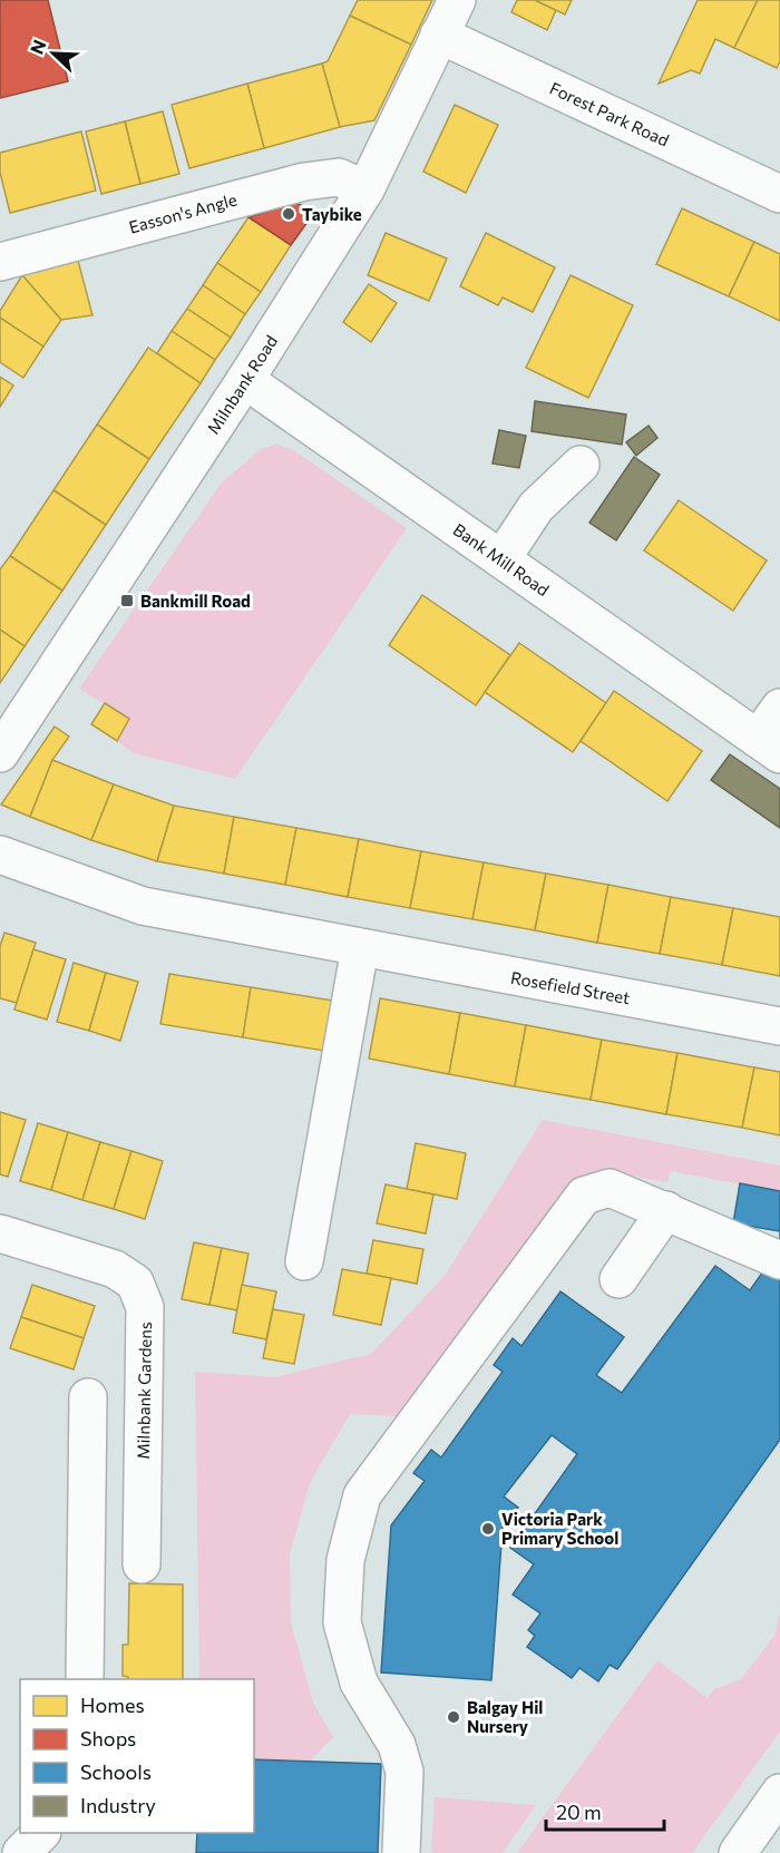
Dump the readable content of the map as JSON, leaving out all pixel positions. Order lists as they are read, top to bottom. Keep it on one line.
{"streets":{"street":["Forest Park Road","Easson's Angle","Milnbank Road","Bank Mill Road","Rosefield Street","Milnbank Gardens"]},"crossings":[["Forest Park Road","Milnbank Road"],["Easson's Angle","Milnbank Road"],["Milnbank Road","Bank Mill Road"]],"places":{"other":["Taybike","Victoria Park Primary School","Balgay Hil Nursery"],"transit":["Bankmill Road"]},"legend":["Homes","Shops","Schools","Industry"],"scale_bar":"20 m","north":"top left"}
